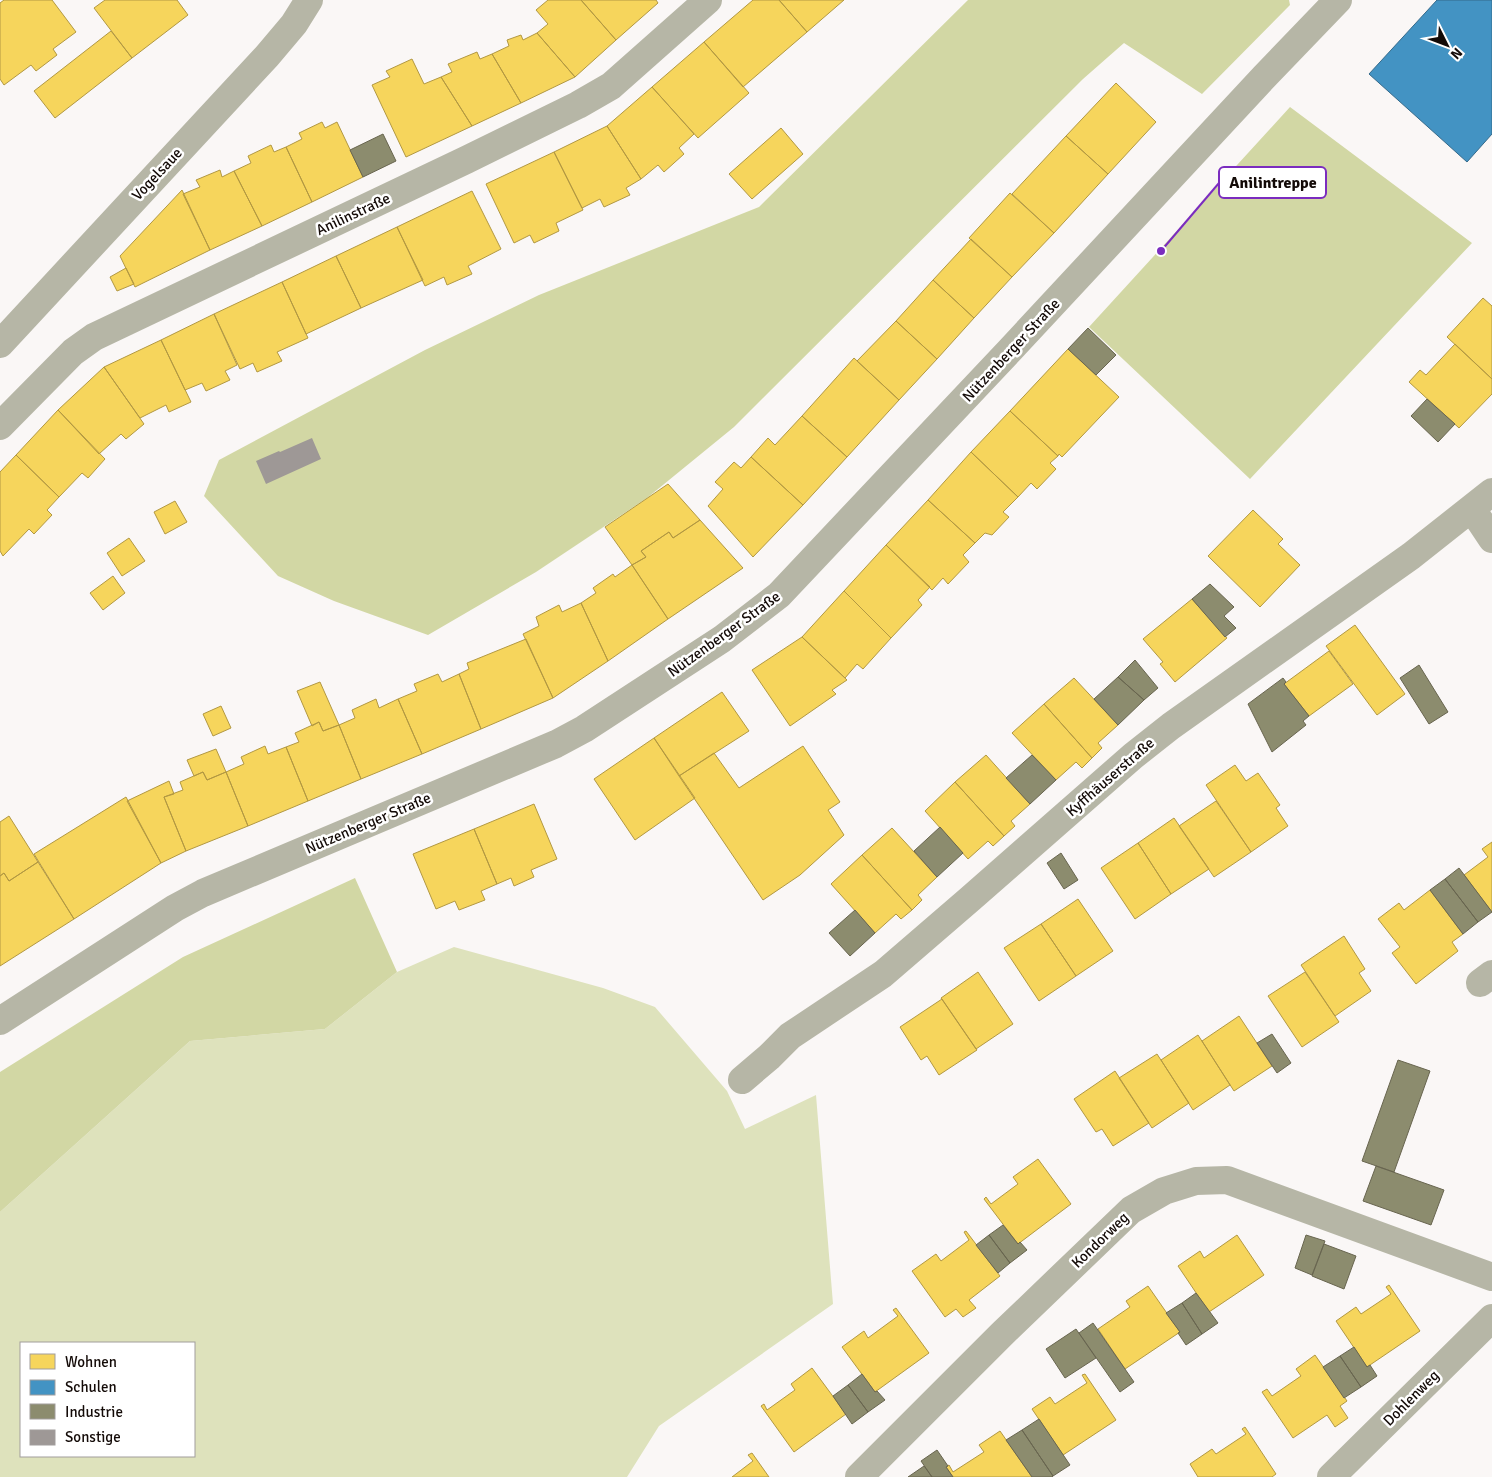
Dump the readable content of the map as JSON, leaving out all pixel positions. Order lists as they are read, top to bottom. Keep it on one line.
{"streets":{"street":["Vogelsaue","Anilinstraße","Nützenberger Straße","Kyffhäuserstraße","Kondorweg","Dohlenweg"]},"places":["Anilintreppe"],"legend":["Wohnen","Schulen","Industrie","Sonstige"],"north":"bottom right"}
